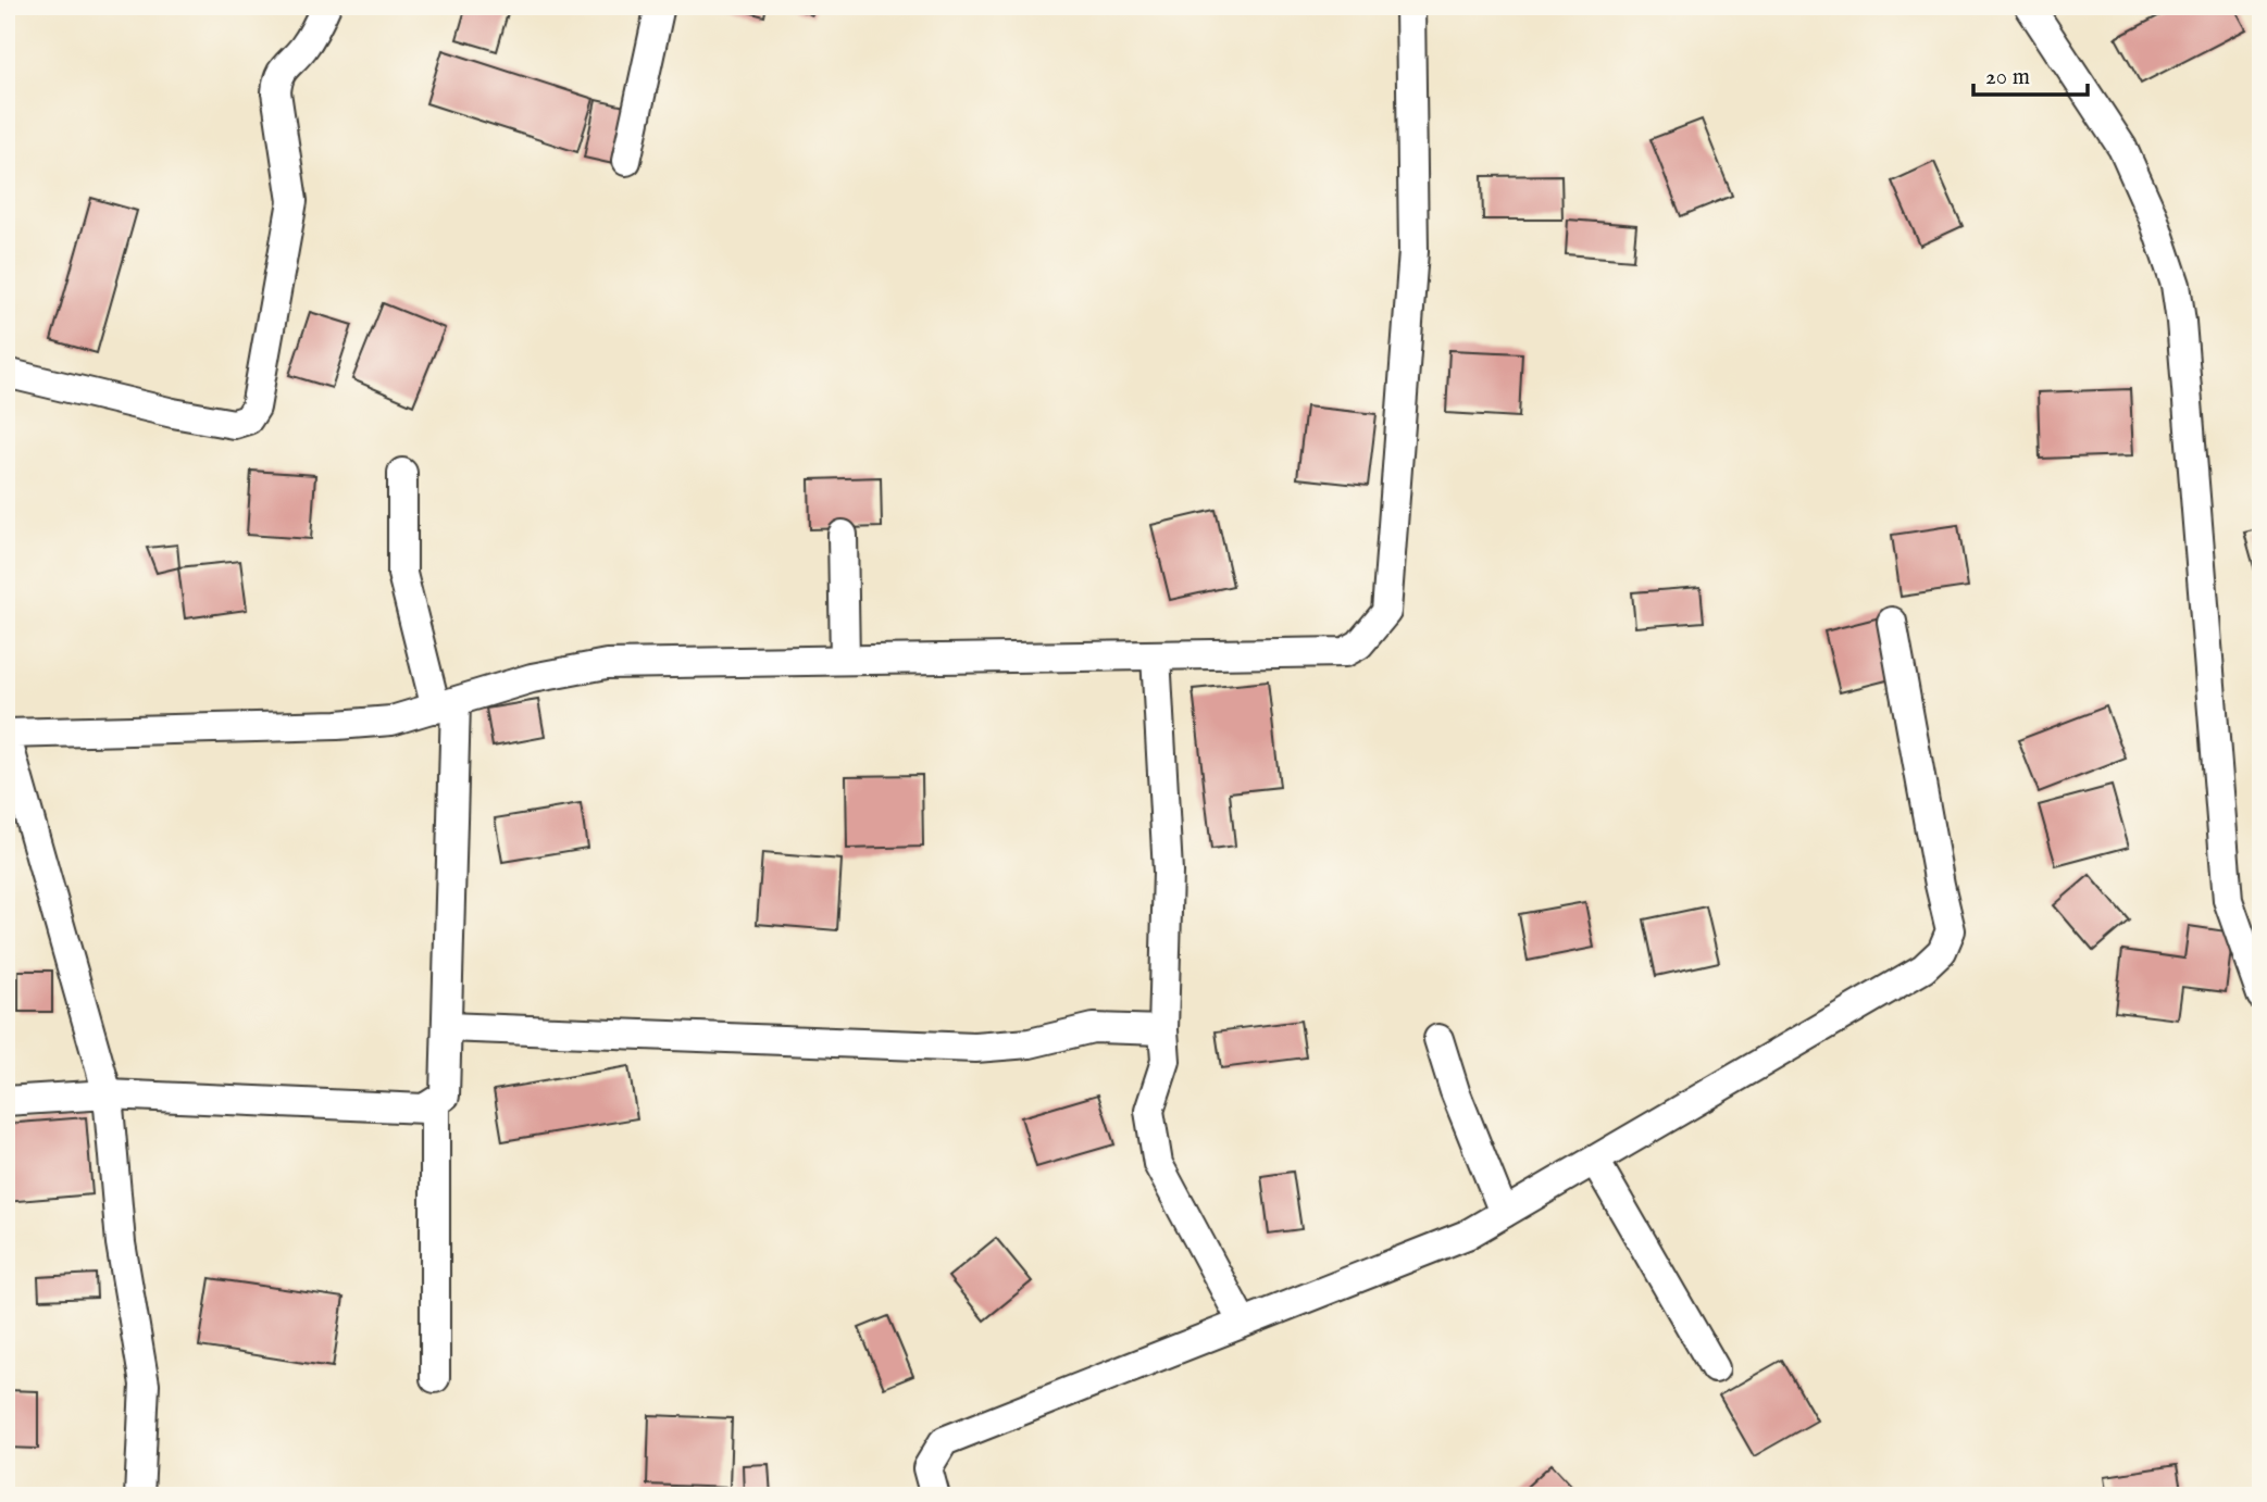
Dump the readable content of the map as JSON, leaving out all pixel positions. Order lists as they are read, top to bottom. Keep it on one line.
{"scale_bar":"20 m"}
